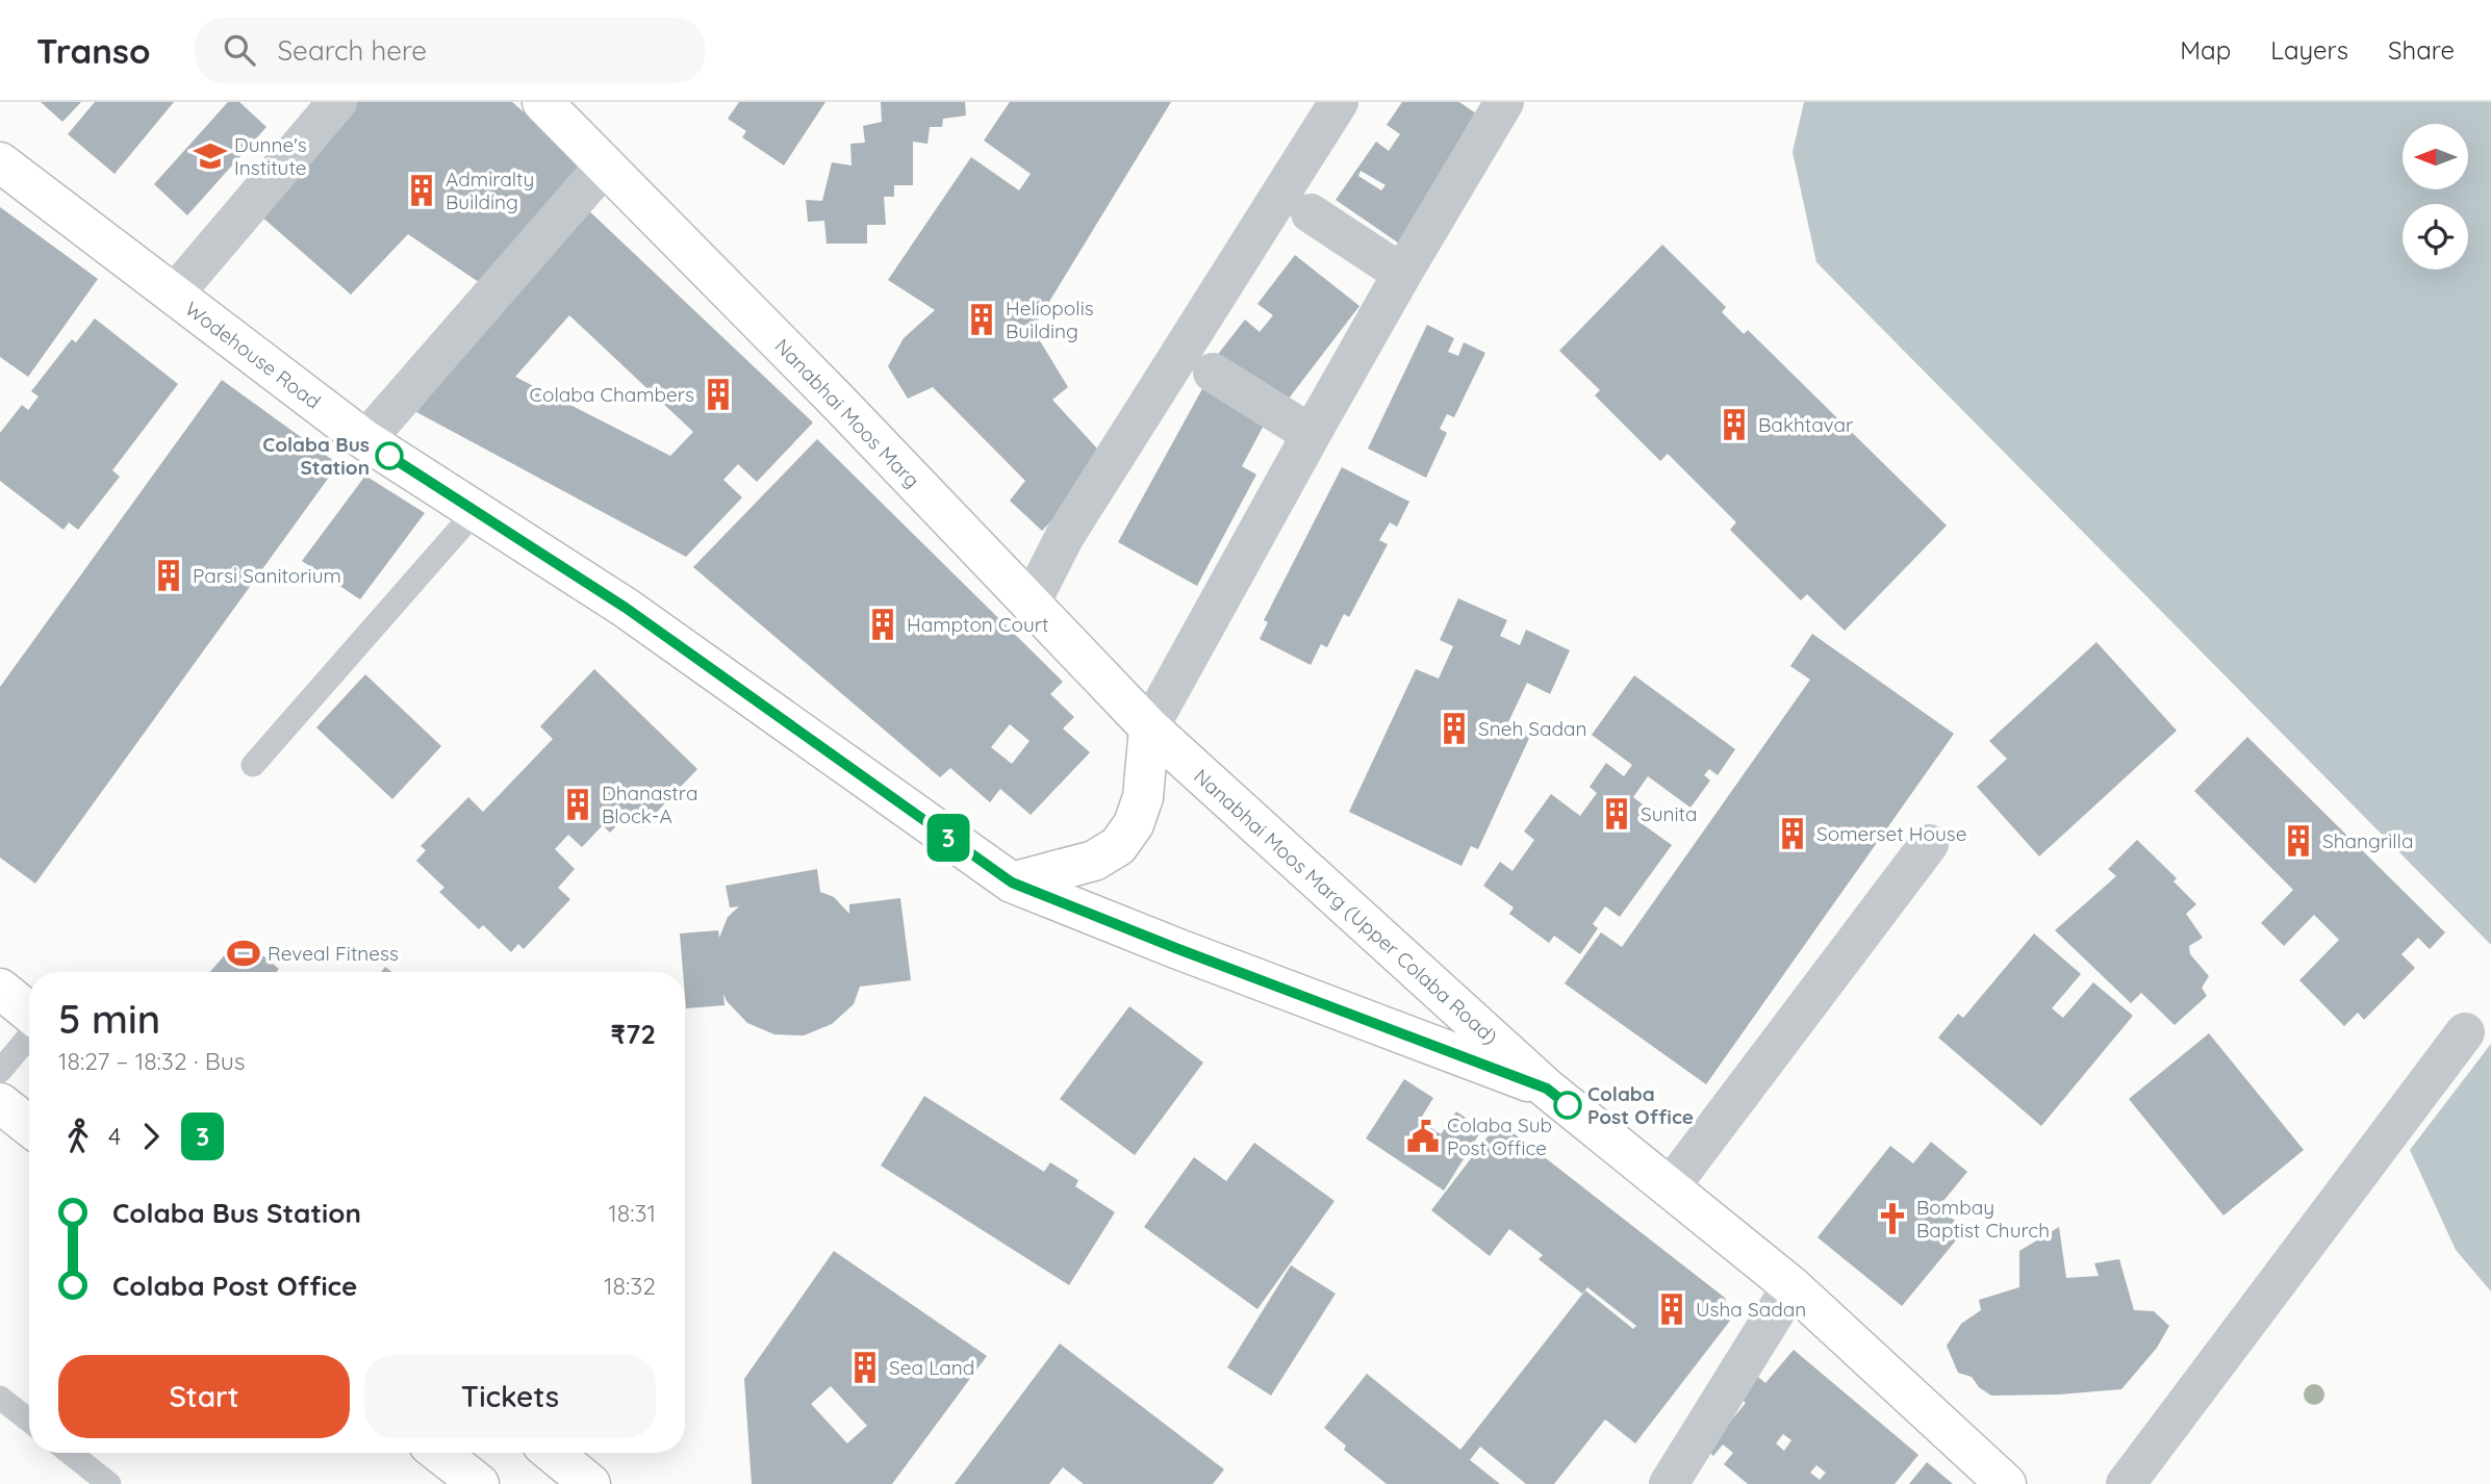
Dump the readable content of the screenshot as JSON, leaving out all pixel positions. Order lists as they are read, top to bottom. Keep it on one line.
{"streets":{"main road":["Wodehouse Road","Nanabhai Moos Marg","Nanabhai Moos Marg (Upper Colaba Road)"]},"crossings":[["Wodehouse Road","Nanabhai Moos Marg (Upper Colaba Road)"],["Nanabhai Moos Marg","Nanabhai Moos Marg (Upper Colaba Road)"]],"places":{"school or university":["Dunne's Institute"],"building":["Admiralty Building","Heliopolis Building","Colaba Chambers","Bakhtavar","Parsi Sanitorium","Hampton Court","Sneh Sadan","Dhanastra Block-A","Sunita","Somerset House","Shangrilla","Usha Sadan","Sea Land"],"other":["Colaba Bus Station","Colaba Post Office"],"sports":["Reveal Fitness"],"public building":["Colaba Sub Post Office"],"church":["Bombay Baptist Church"]},"lines":["bus line 3"],"north":"left","page":{"header":"Transo","search":"Search here","nav":["Map","Layers","Share"],"on_map":"3","heading":["5 min","18:27 – 18:32 · Bus","₹72"],"legs":["4","3"],"list":[{"name":"Colaba Bus Station","value":"18:31"},{"name":"Colaba Post Office","value":"18:32"}],"buttons":["Start","Tickets"]}}
